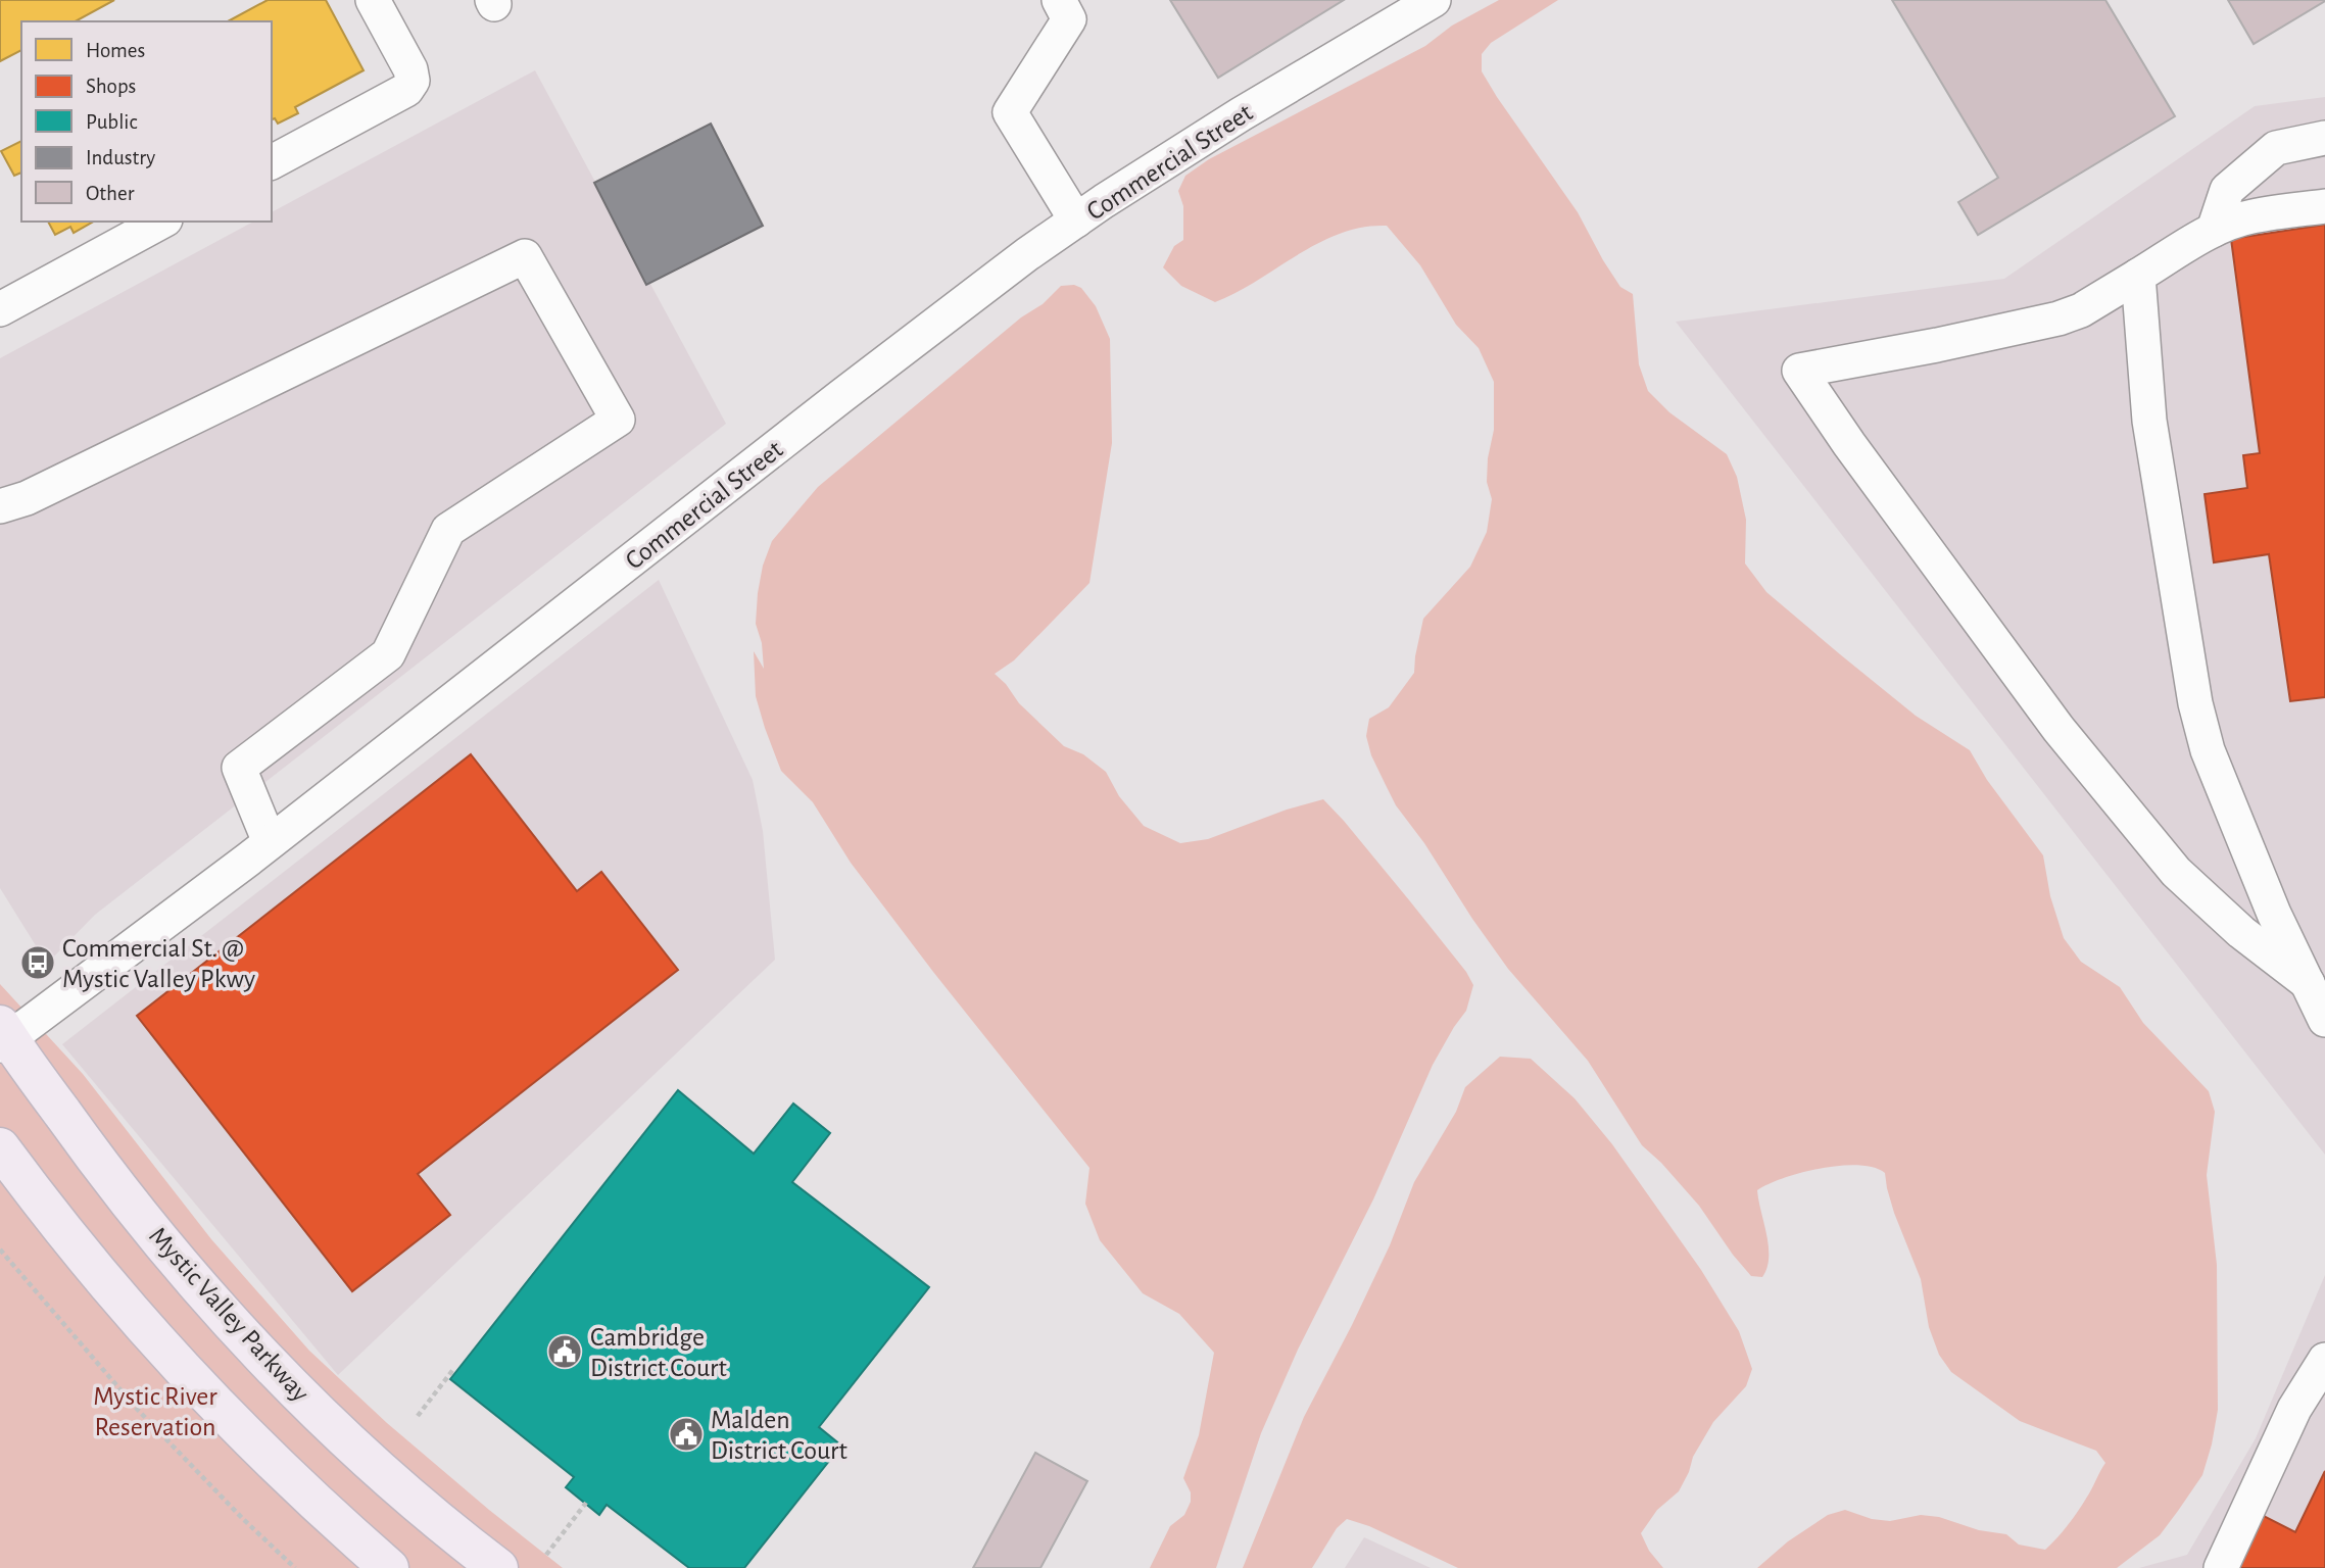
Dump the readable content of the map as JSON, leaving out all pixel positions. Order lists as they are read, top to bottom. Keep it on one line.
{"streets":{"highway":["Mystic Valley Parkway"],"street":["Commercial Street"]},"crossings":[["Commercial Street","Mystic Valley Parkway"]],"parks":["Mystic River Reservation"],"places":{"bus stop":["Commercial St. @ Mystic Valley Pkwy"],"public building":["Cambridge District Court","Malden District Court"]},"legend":["Homes","Shops","Public","Industry","Other"]}
